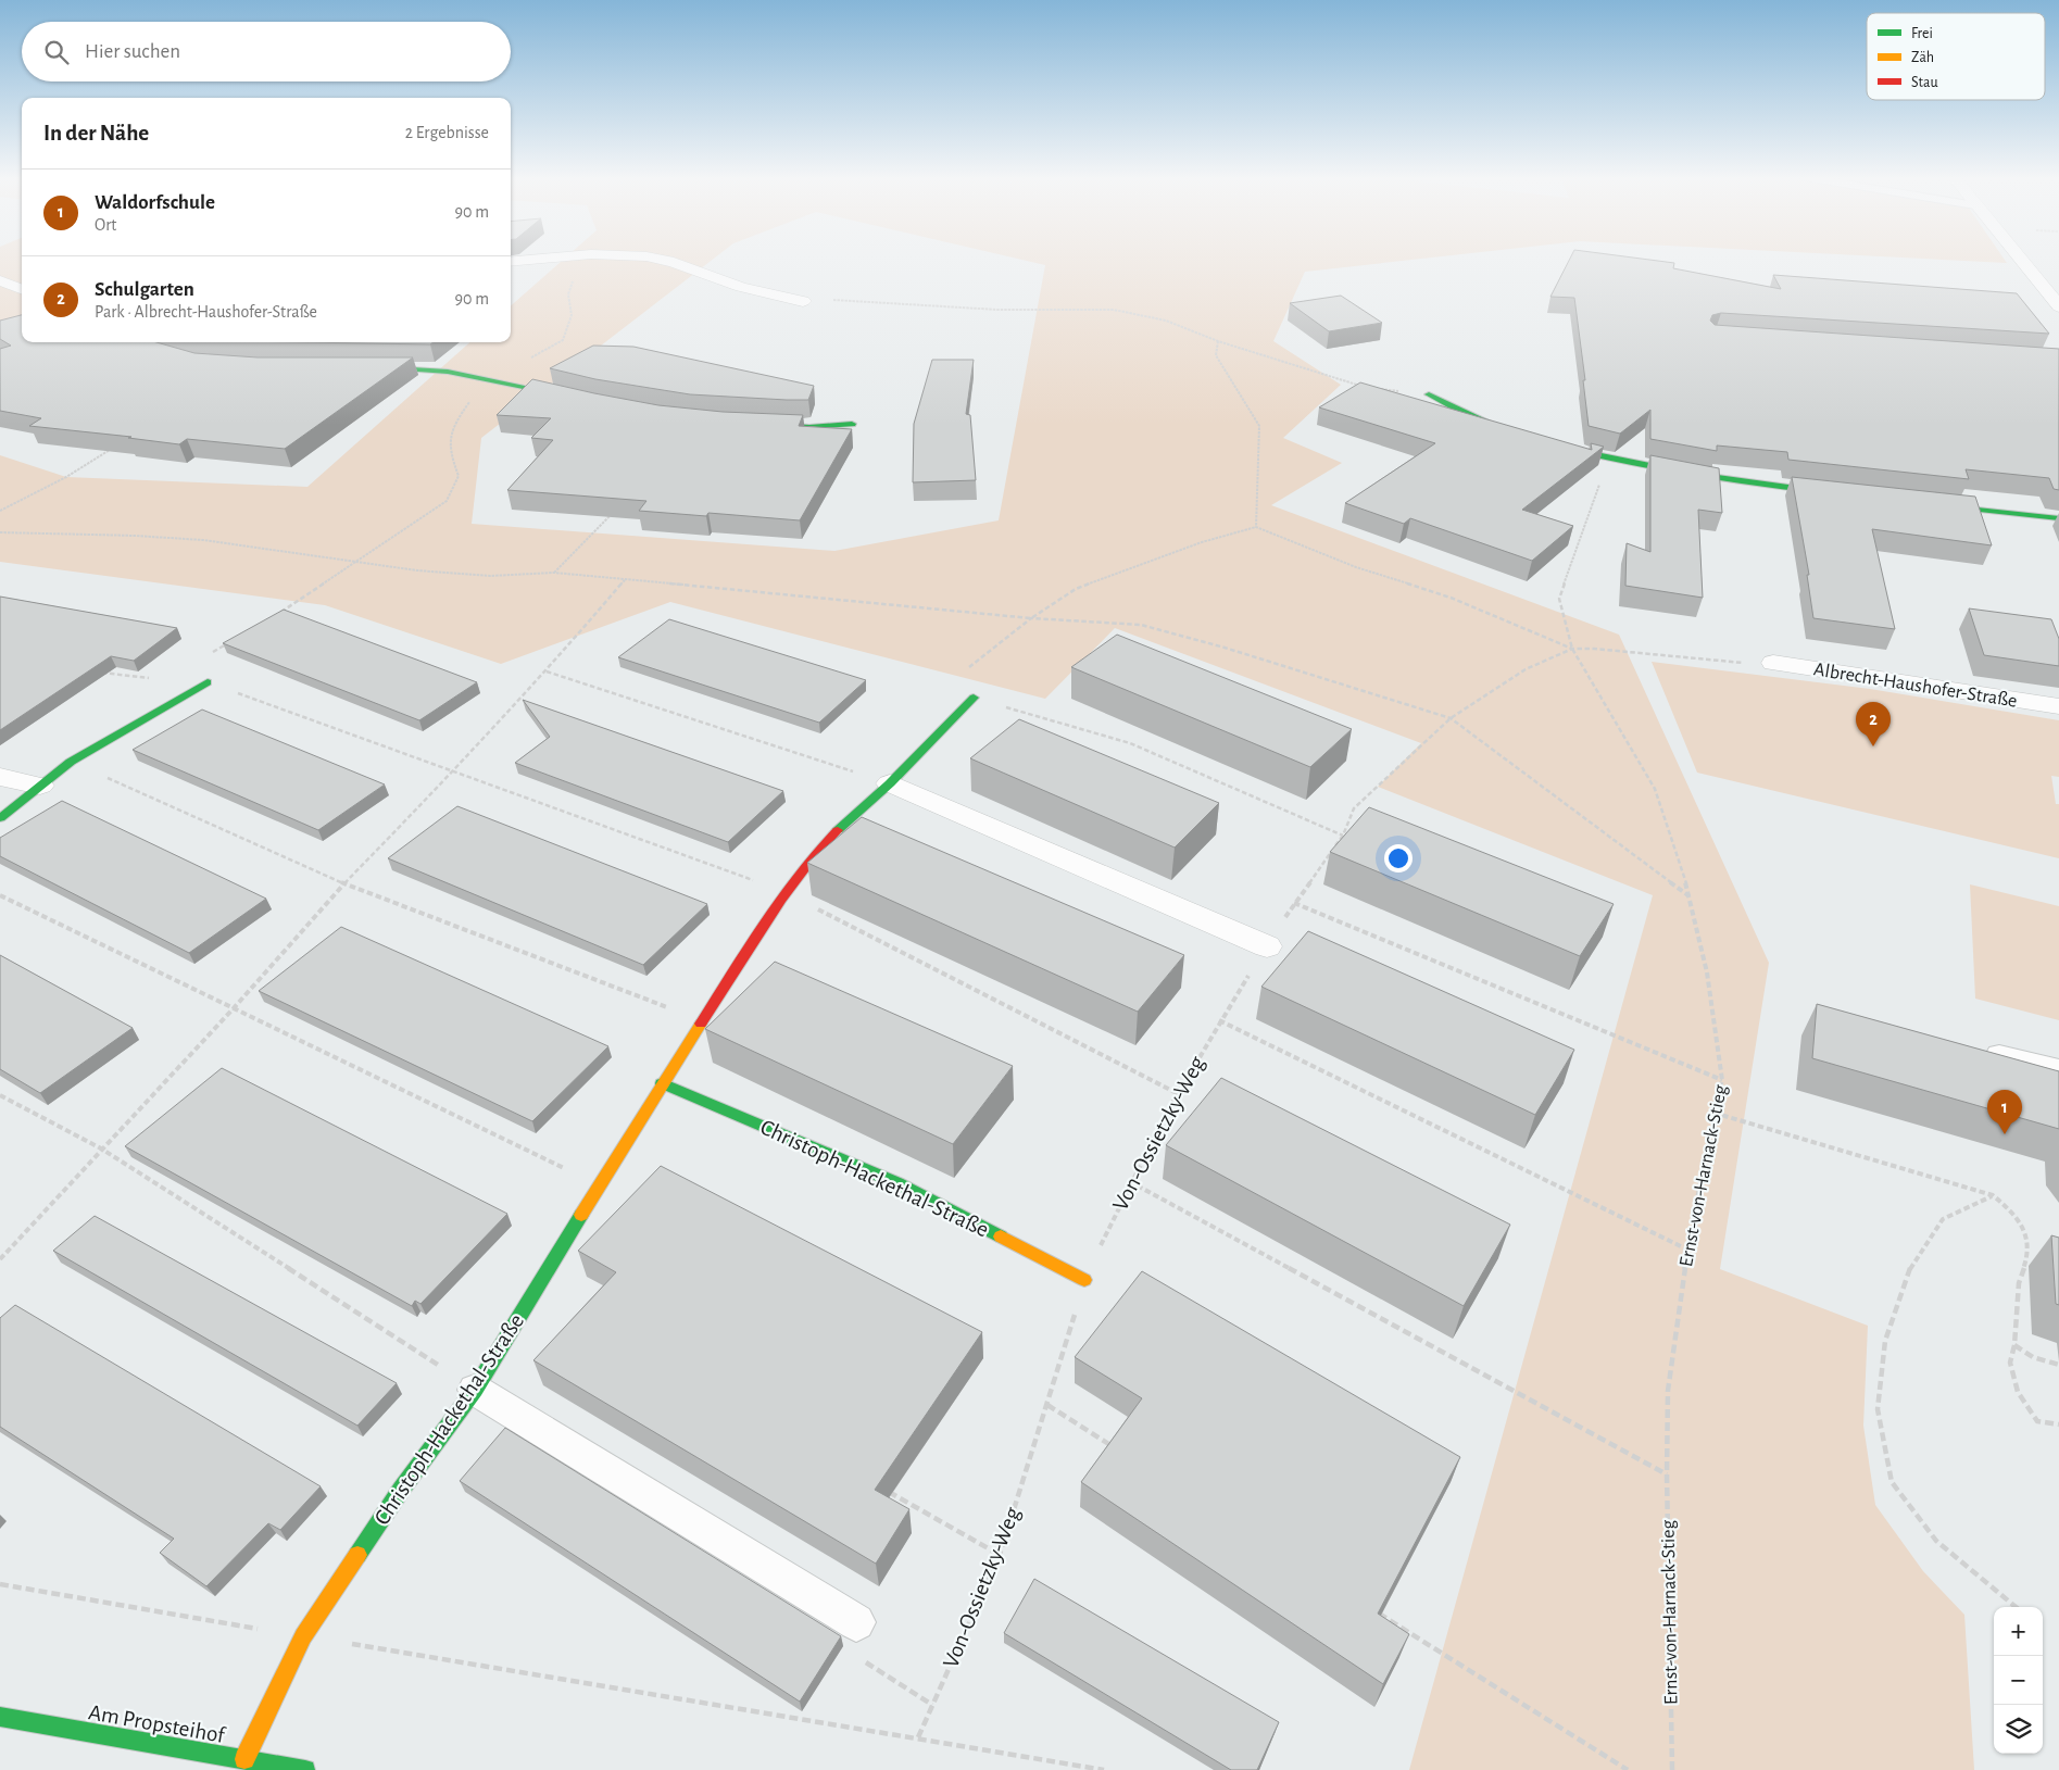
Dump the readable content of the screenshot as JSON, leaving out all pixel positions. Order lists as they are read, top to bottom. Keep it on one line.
{"streets":{"street":["Albrecht-Haushofer-Straße","Christoph-Hackethal-Straße","Am Propsteihof"],"path":["Von-Ossietzky-Weg","Ernst-von-Harnack-Stieg"]},"crossings":[["Von-Ossietzky-Weg","Ernst-von-Harnack-Stieg"],["Von-Ossietzky-Weg","Christoph-Hackethal-Straße"],["Christoph-Hackethal-Straße","Am Propsteihof"]],"legend":["Frei","Zäh","Stau"],"page":{"search":"Hier suchen","heading":["In der Nähe","2 Ergebnisse"],"list":[{"mark":"1","name":"Waldorfschule","note":"Ort","value":"90 m"},{"mark":"2","name":"Schulgarten","note":"Park · Albrecht-Haushofer-Straße","value":"90 m"}],"pins":["2","1"],"map_buttons":["+","−"]}}
